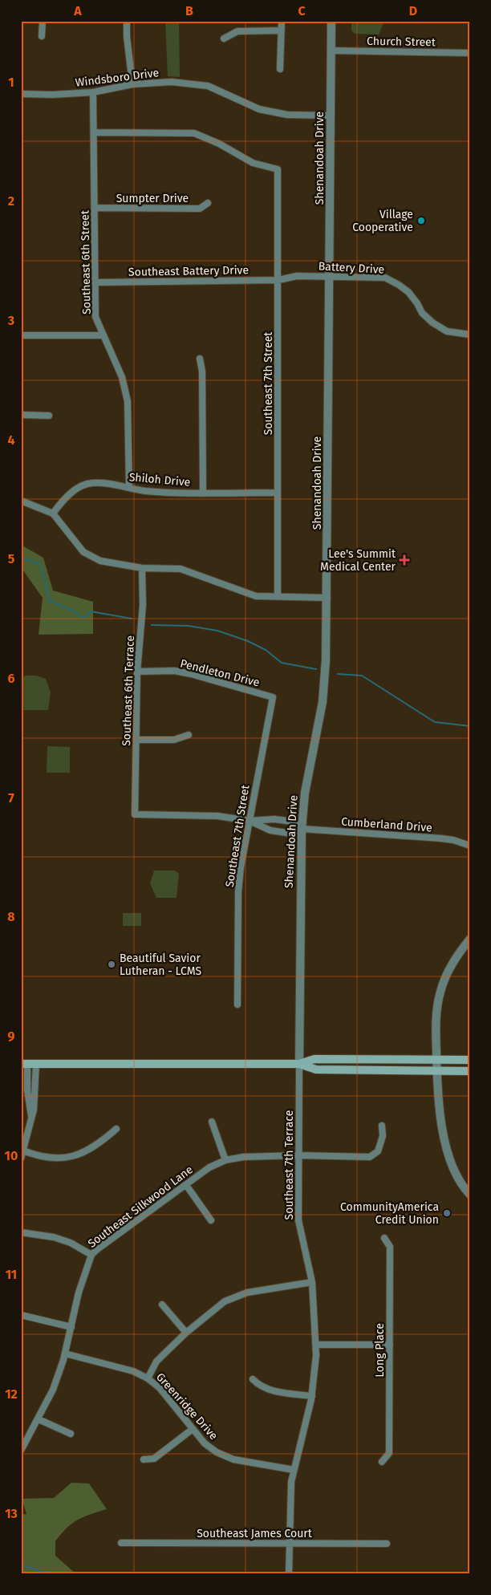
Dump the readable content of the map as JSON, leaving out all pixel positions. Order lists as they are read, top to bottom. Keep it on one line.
{"streets":{"street":["Church Street","Windsboro Drive","Shenandoah Drive","Sumpter Drive","Southeast 6th Street","Battery Drive","Southeast Battery Drive","Southeast 7th Street","Shiloh Drive","Pendleton Drive","Southeast 6th Terrace","Cumberland Drive","Southeast 7th Terrace","Southeast Silkwood Lane","Long Place","Greenridge Drive","Southeast James Court"]},"crossings":[["Church Street","Shenandoah Drive"],["Windsboro Drive","Shenandoah Drive"],["Windsboro Drive","Southeast 6th Street"],["Shenandoah Drive","Battery Drive"],["Shenandoah Drive","Cumberland Drive"],["Shenandoah Drive","Southeast 7th Terrace"],["Sumpter Drive","Southeast 6th Street"],["Southeast 6th Street","Southeast Battery Drive"],["Southeast 6th Street","Southeast 7th Street"],["Southeast 6th Street","Shiloh Drive"],["Battery Drive","Southeast Battery Drive"],["Battery Drive","Southeast 7th Street"],["Southeast Battery Drive","Southeast 7th Street"],["Southeast 7th Street","Shiloh Drive"],["Southeast 7th Street","Pendleton Drive"],["Southeast 7th Street","Cumberland Drive"],["Pendleton Drive","Southeast 6th Terrace"],["Southeast 6th Terrace","Cumberland Drive"],["Southeast 7th Terrace","Southeast Silkwood Lane"],["Southeast 7th Terrace","Greenridge Drive"],["Southeast 7th Terrace","Southeast James Court"],["Southeast Silkwood Lane","Greenridge Drive"]],"places":{"other":["Village Cooperative","Beautiful Savior Lutheran - LCMS","CommunityAmerica Credit Union"],"health":["Lee's Summit Medical Center"]},"grid":{"columns":["A","B","C","D"],"rows":["1","2","3","4","5","6","7","8","9","10","11","12","13"]}}
